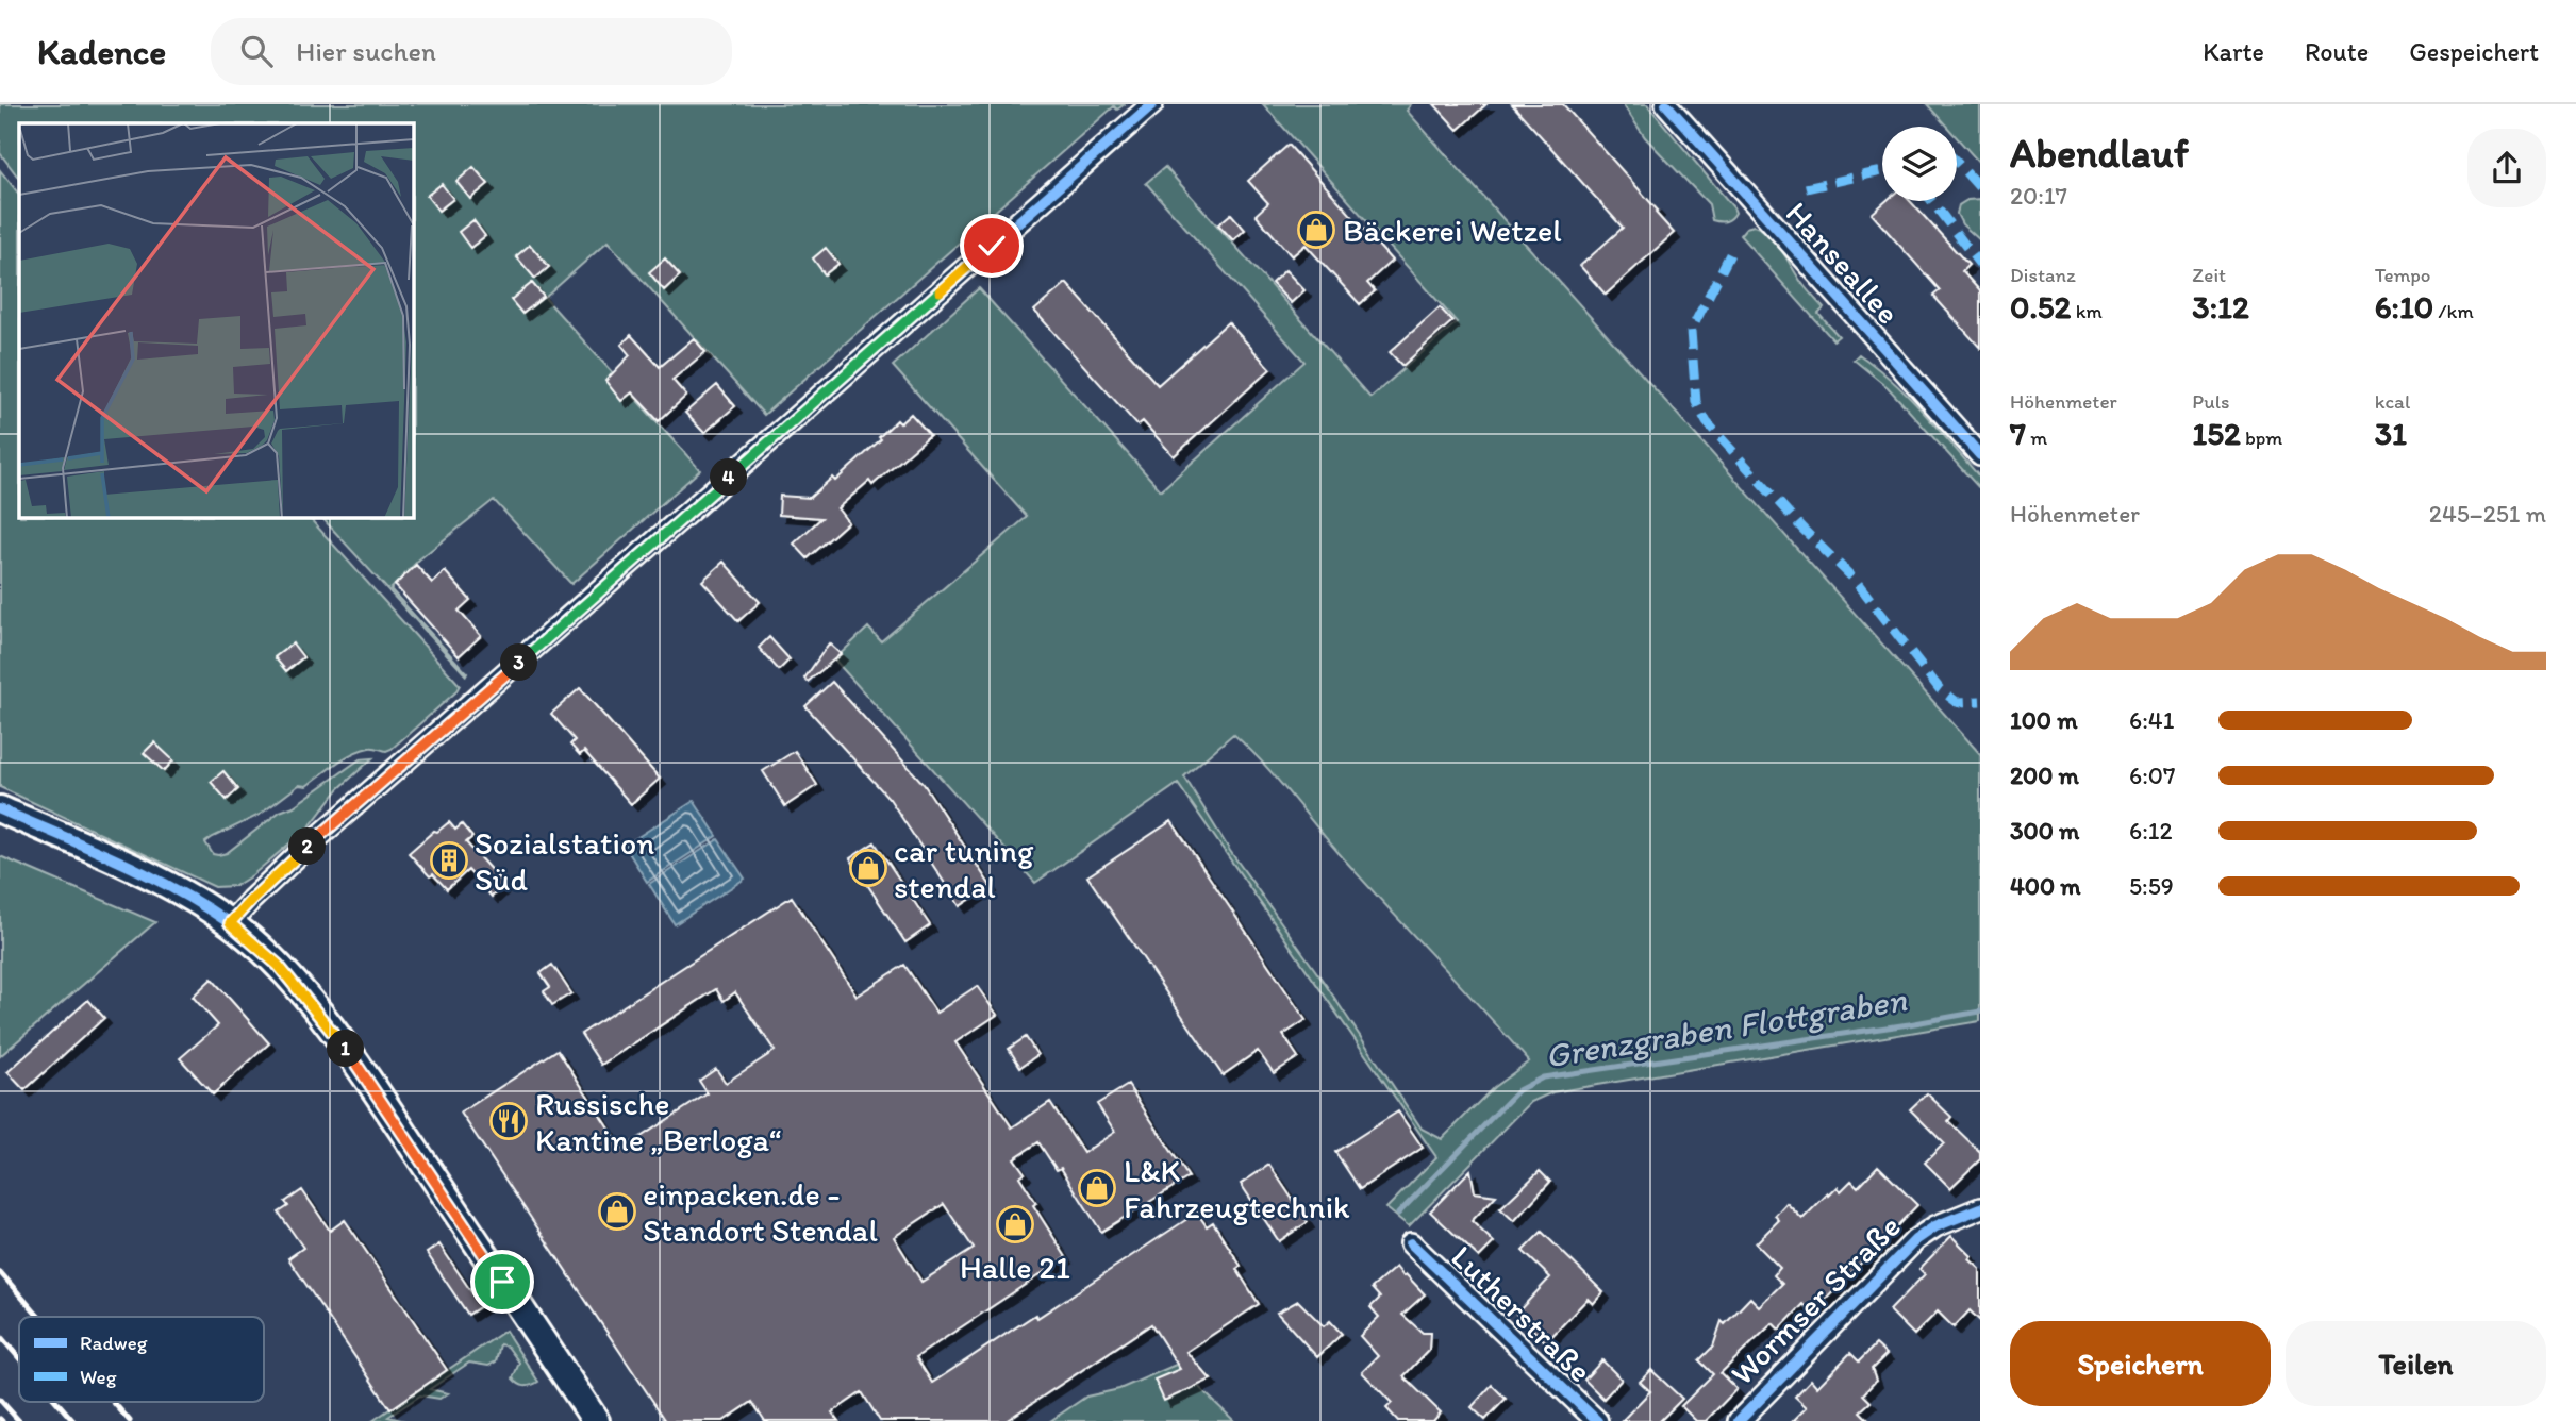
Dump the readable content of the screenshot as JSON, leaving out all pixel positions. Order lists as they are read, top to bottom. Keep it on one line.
{"streets":{"street":["Hanseallee","Wormser Straße","Lutherstraße"]},"water":["Grenzgraben Flottgraben"],"places":{"shop":["Bäckerei Wetzel","car tuning stendal","L&K Fahrzeugtechnik","einpacken.de - Standort Stendal","Halle 21"],"building":["Sozialstation Süd"],"restaurant":["Russische Kantine „Berloga“"]},"legend":["Radweg","Weg"],"page":{"header":"Kadence","search":"Hier suchen","nav":["Karte","Route","Gespeichert"],"heading":["Abendlauf","20:17"],"stats":[["Distanz","0.52 km"],["Zeit","3:12"],["Tempo","6:10 /km"],["Höhenmeter","7 m"],["Puls","152 bpm"],["kcal","31"]],"pins":["4","3","2","1"],"chart":["Höhenmeter","245–251 m"],"list":[{"name":"100 m","note":"6:41"},{"name":"200 m","note":"6:07"},{"name":"300 m","note":"6:12"},{"name":"400 m","note":"5:59"}],"buttons":["Speichern","Teilen"]}}
